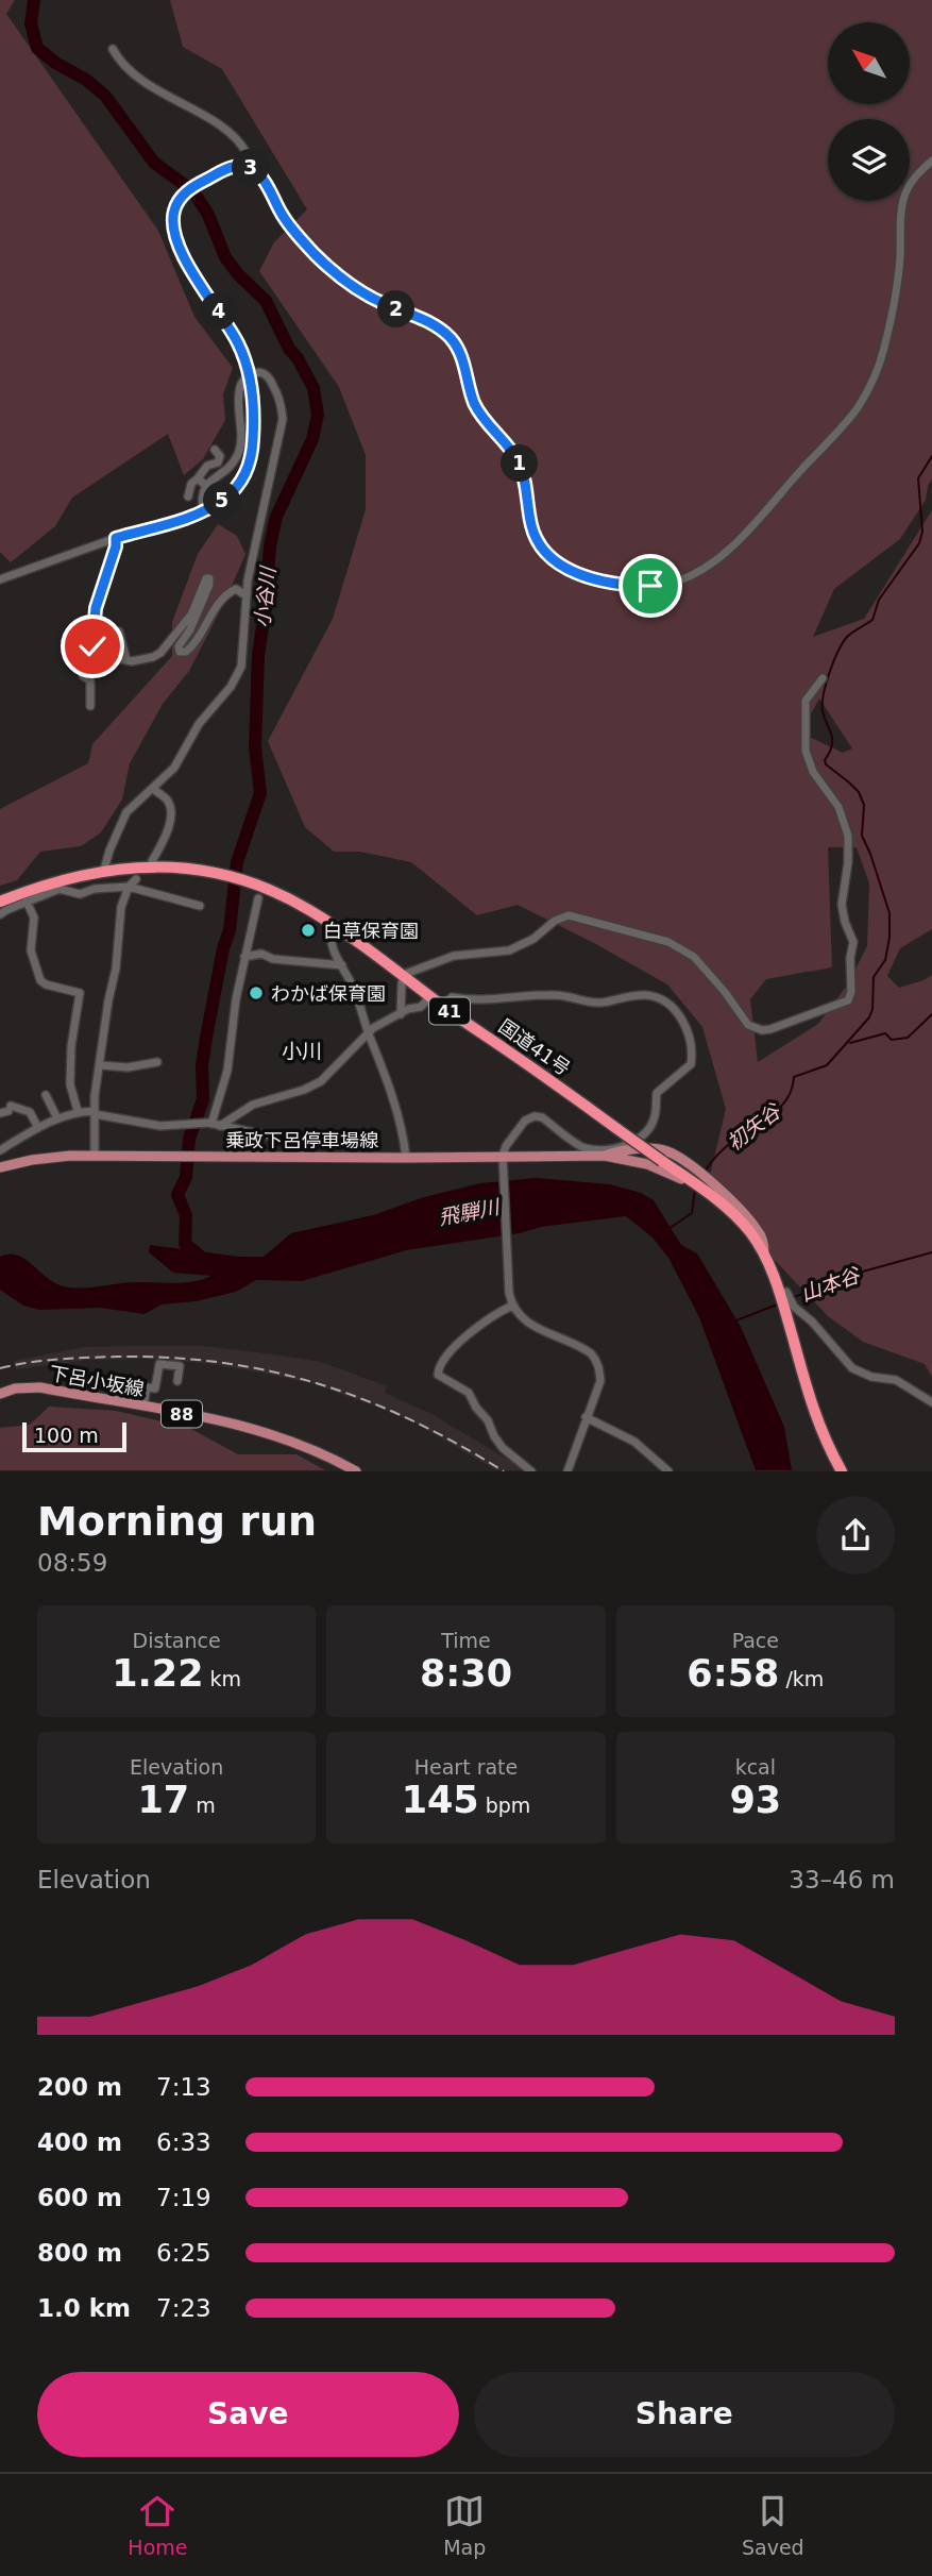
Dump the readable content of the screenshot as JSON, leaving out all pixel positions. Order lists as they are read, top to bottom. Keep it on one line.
{"streets":{"highway":["41","国道41号"],"main road":["乗政下呂停車場線","下呂小坂線","88"]},"districts":["小川"],"water":["小谷川","初矢谷","飛騨川","山本谷"],"places":["白草保育園","わかば保育園"],"scale_bar":"100 m","north":"top left","page":{"pins":["3","2","4","1","5"],"scale":"100 m","heading":["Morning run","08:59"],"stats":[["Distance","1.22 km"],["Time","8:30"],["Pace","6:58 /km"],["Elevation","17 m"],["Heart rate","145 bpm"],["kcal","93"]],"chart":["Elevation","33–46 m"],"list":[{"name":"200 m","note":"7:13"},{"name":"400 m","note":"6:33"},{"name":"600 m","note":"7:19"},{"name":"800 m","note":"6:25"},{"name":"1.0 km","note":"7:23"}],"buttons":["Save","Share"],"tabs":["Home","Map","Saved"]}}
